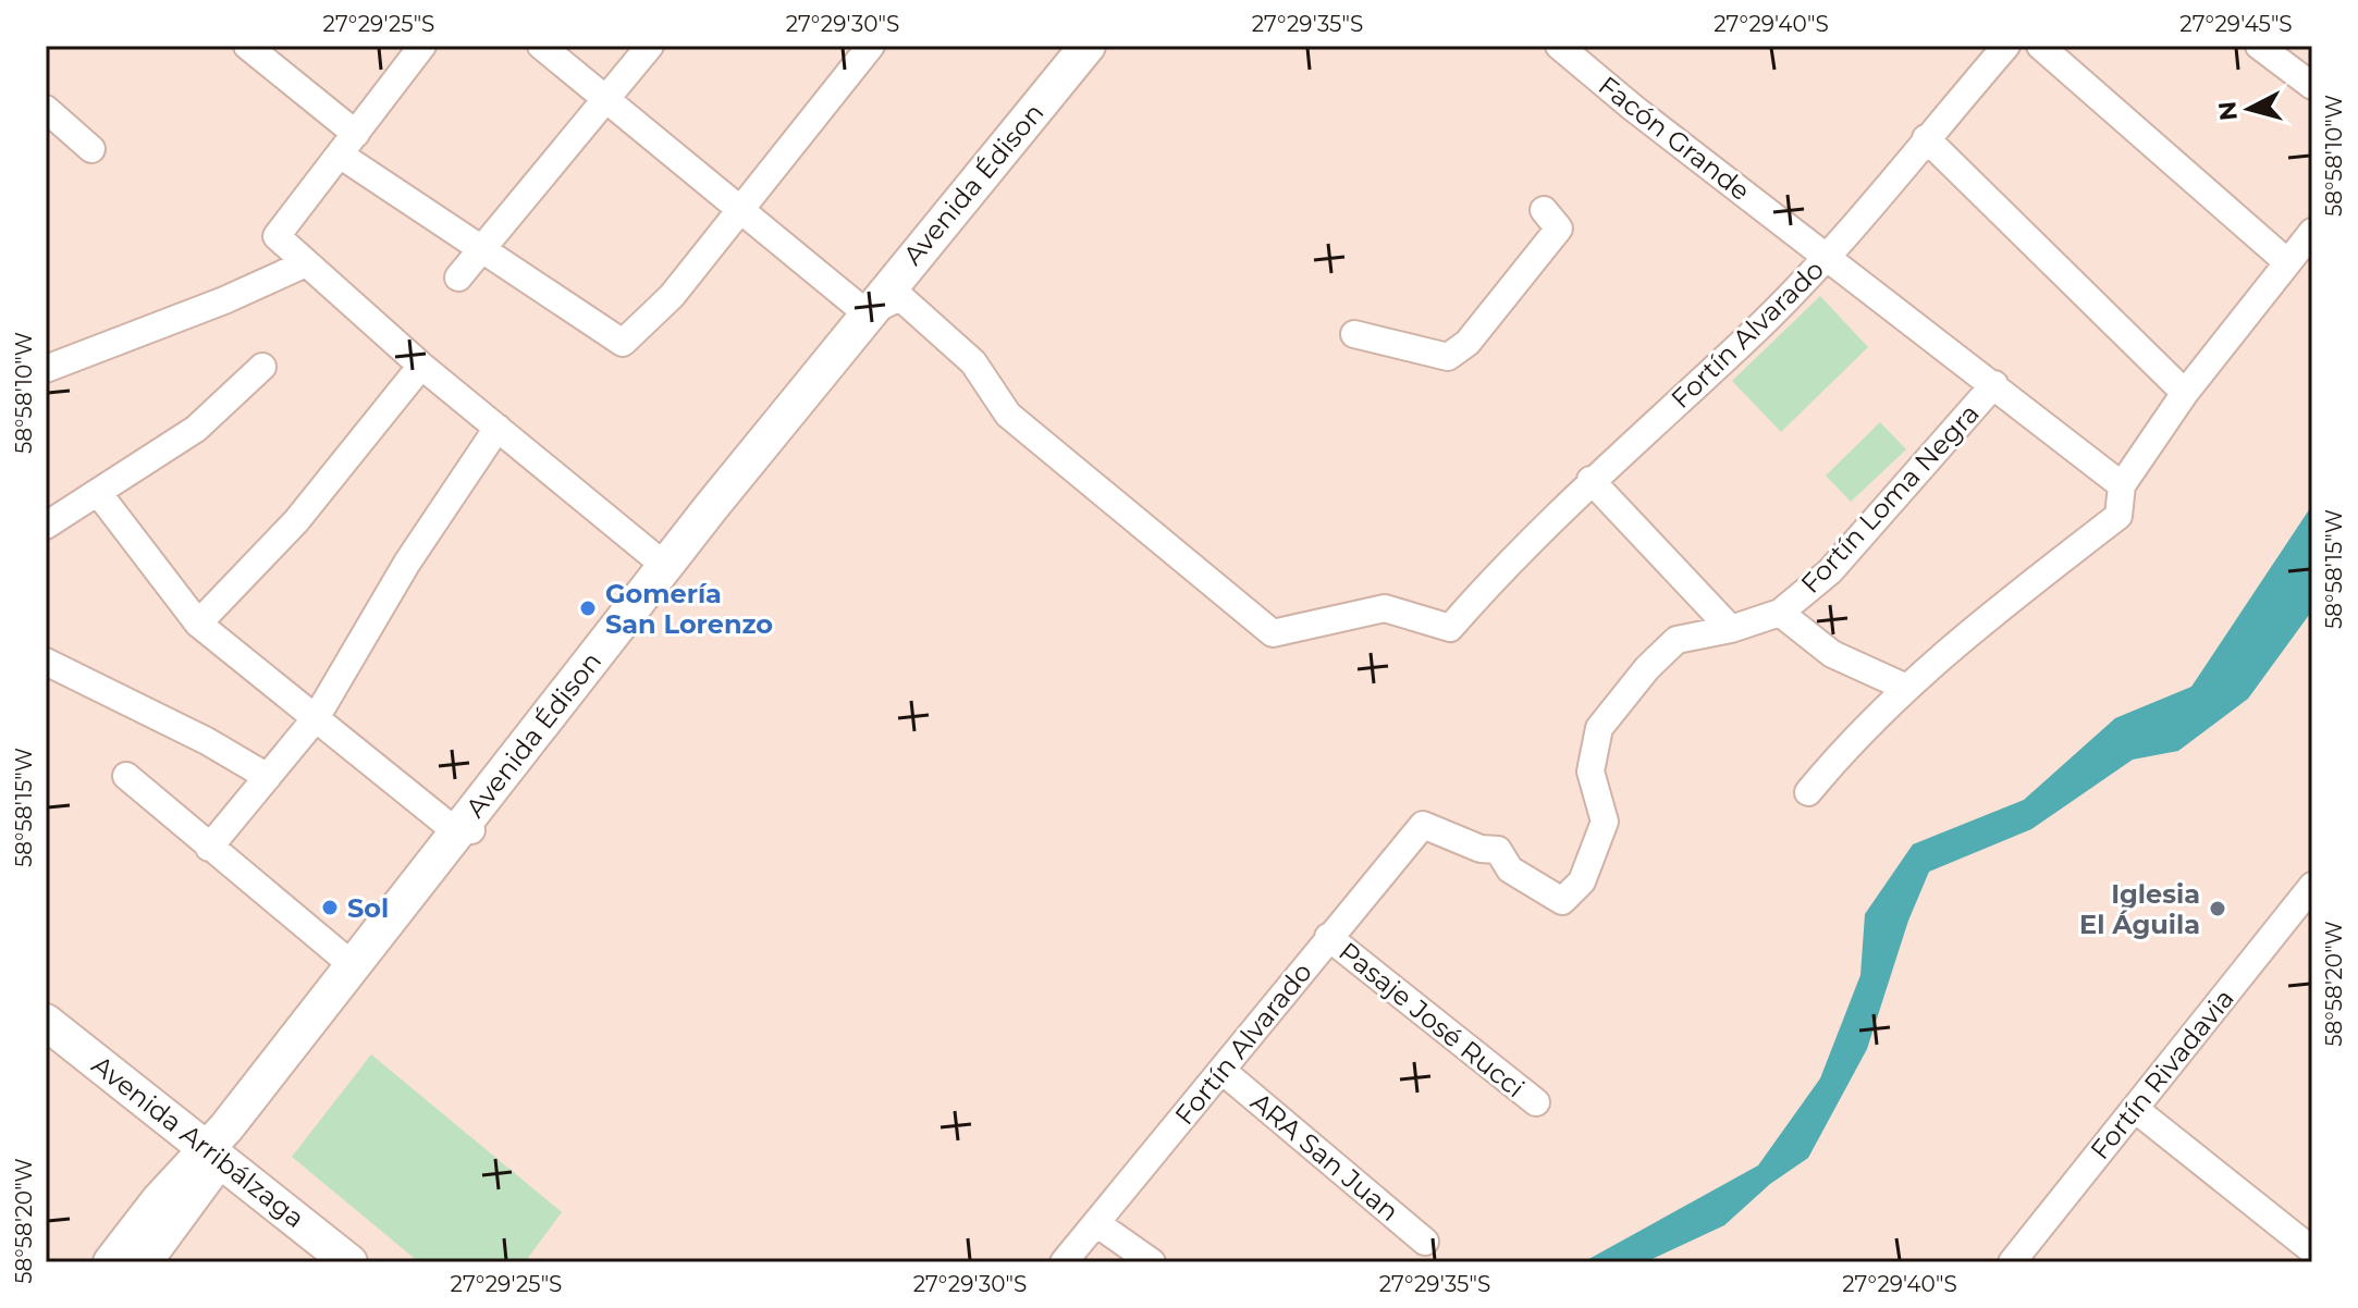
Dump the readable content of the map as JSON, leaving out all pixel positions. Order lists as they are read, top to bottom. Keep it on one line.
{"streets":{"main road":["Avenida Édison","Avenida Arribálzaga"],"street":["Facón Grande","Fortín Alvarado","Fortín Loma Negra","Pasaje José Rucci","Fortín Rivadavia","ARA San Juan"]},"crossings":[["Facón Grande","Fortín Alvarado"],["Facón Grande","Fortín Loma Negra"],["Avenida Édison","Fortín Alvarado"],["Avenida Édison","Avenida Arribálzaga"],["Fortín Alvarado","Fortín Loma Negra"],["Fortín Alvarado","Pasaje José Rucci"],["Fortín Alvarado","ARA San Juan"]],"places":["Gomería San Lorenzo","Sol","Iglesia El Águila"],"north":"left","coordinates":["27°29'25\"S","27°29'30\"S","27°29'35\"S","27°29'40\"S","27°29'45\"S","58°58'10\"W","58°58'15\"W","58°58'20\"W"]}
